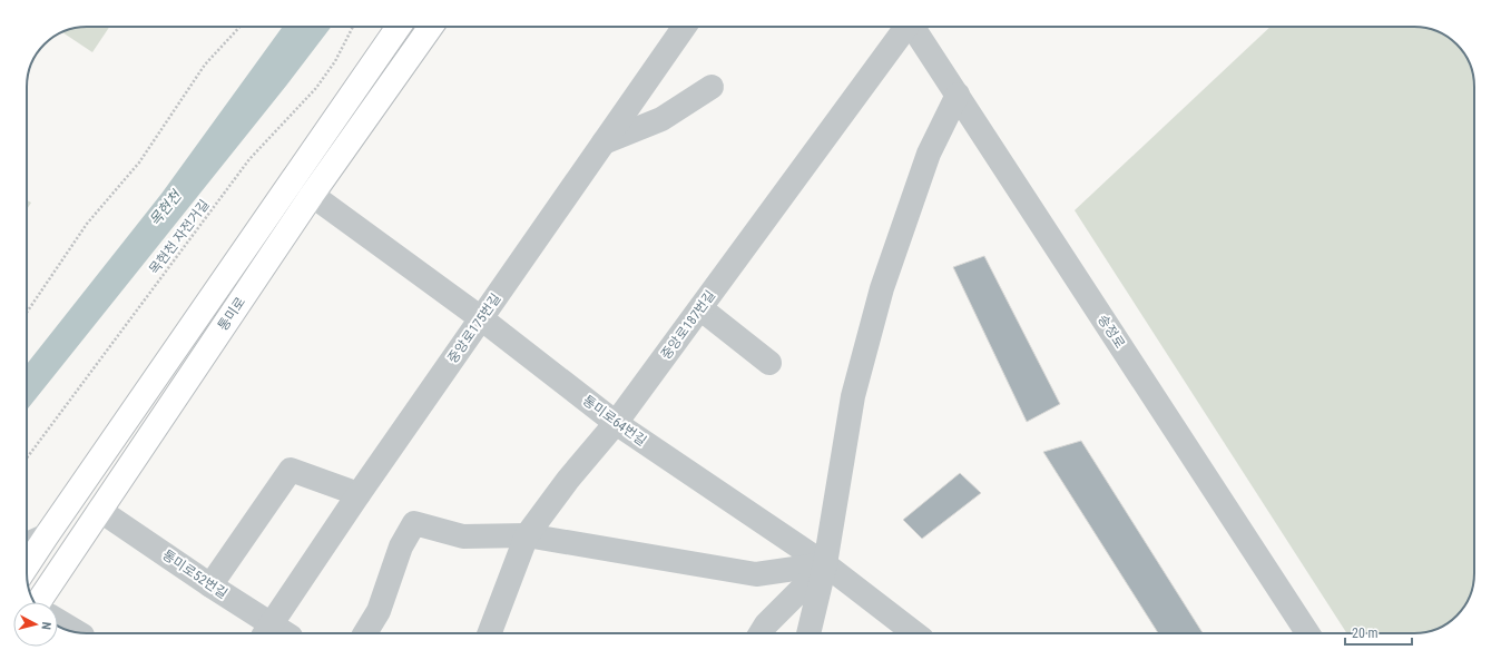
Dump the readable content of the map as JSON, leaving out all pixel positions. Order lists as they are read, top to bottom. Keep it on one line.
{"streets":{"main road":["통미로"],"street":["중앙로187번길","중앙로175번길","송정로","통미로64번길","통미로52번길"],"path":["목현천 자전거길"]},"crossings":[["통미로","통미로64번길"],["통미로","통미로52번길"],["중앙로187번길","통미로64번길"],["중앙로175번길","통미로64번길"],["중앙로175번길","통미로52번길"]],"water":["목현천"],"scale_bar":"20 m","north":"right"}
